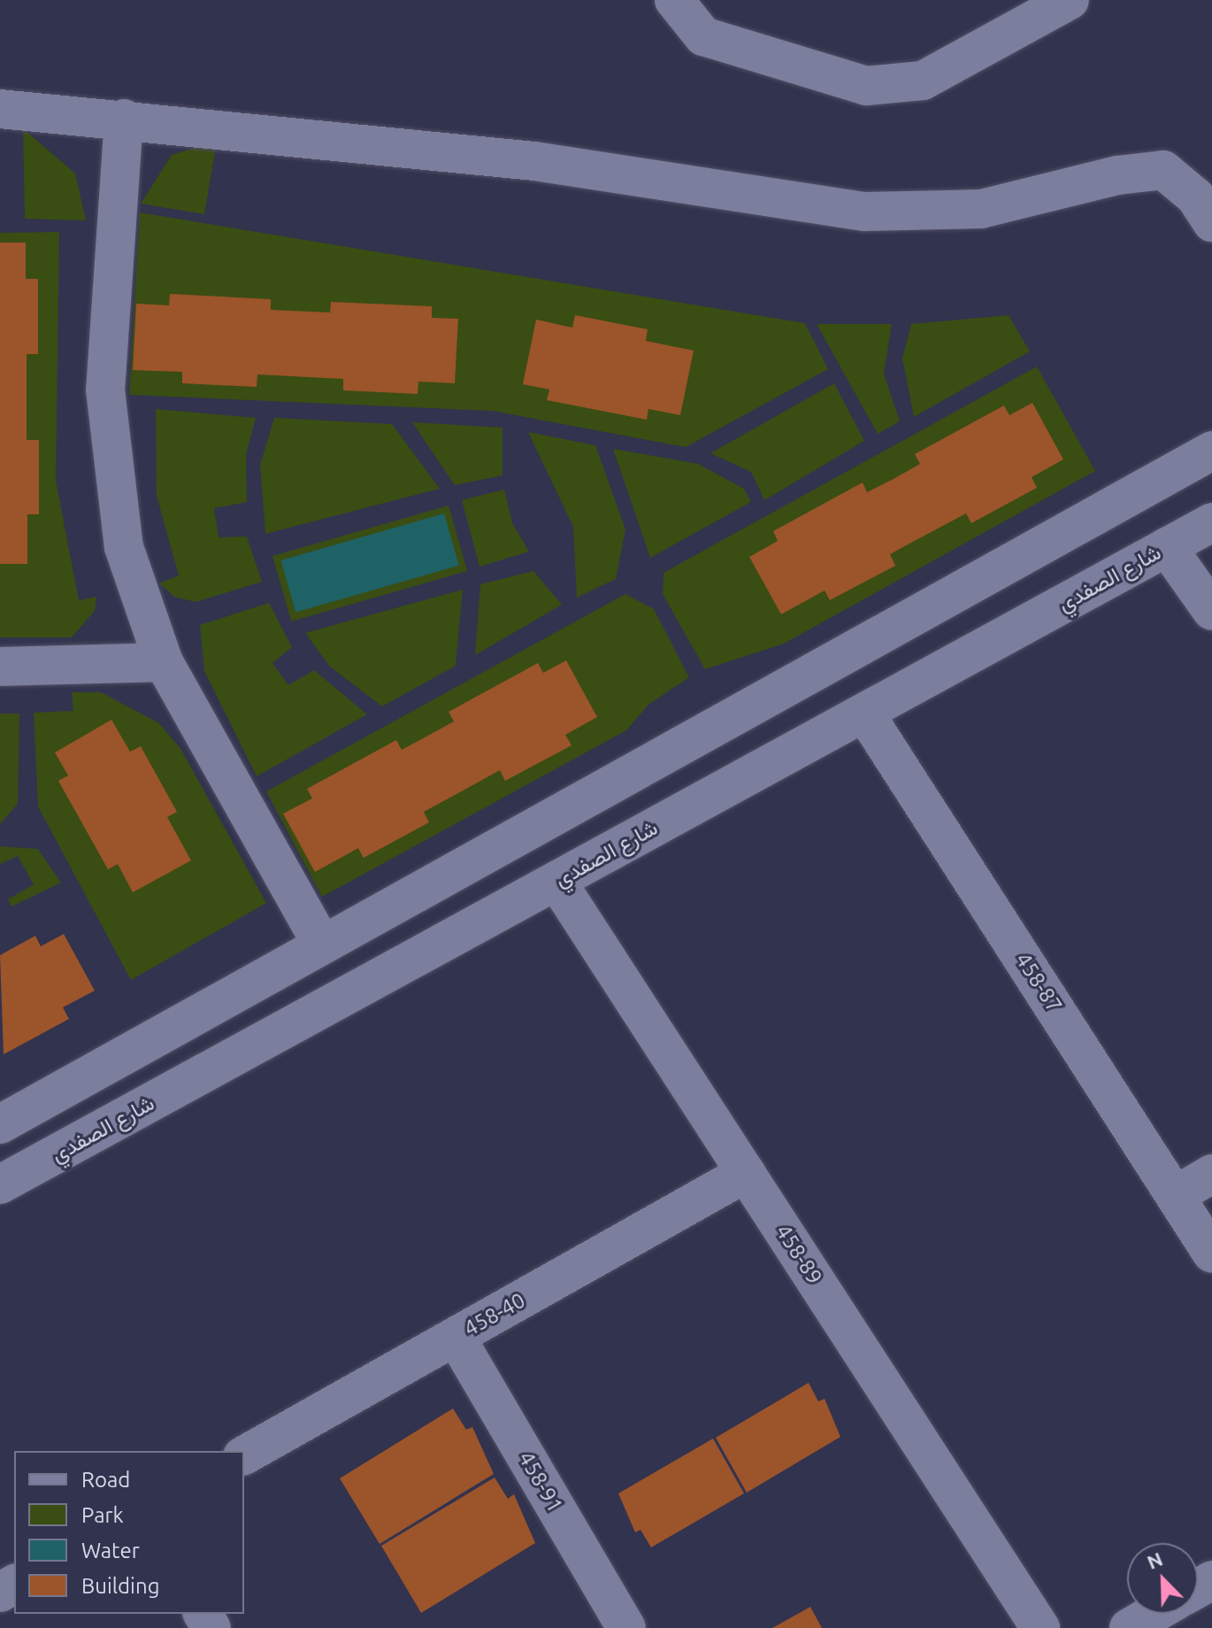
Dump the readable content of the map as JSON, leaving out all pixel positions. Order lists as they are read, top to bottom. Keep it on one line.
{"streets":{"street":["شارع الصفدي","458-87","458-89","458-40","458-91"]},"crossings":[["شارع الصفدي","458-87"],["شارع الصفدي","458-89"],["458-89","458-40"],["458-40","458-91"]],"legend":["Road","Park","Water","Building"],"north":"top left"}
